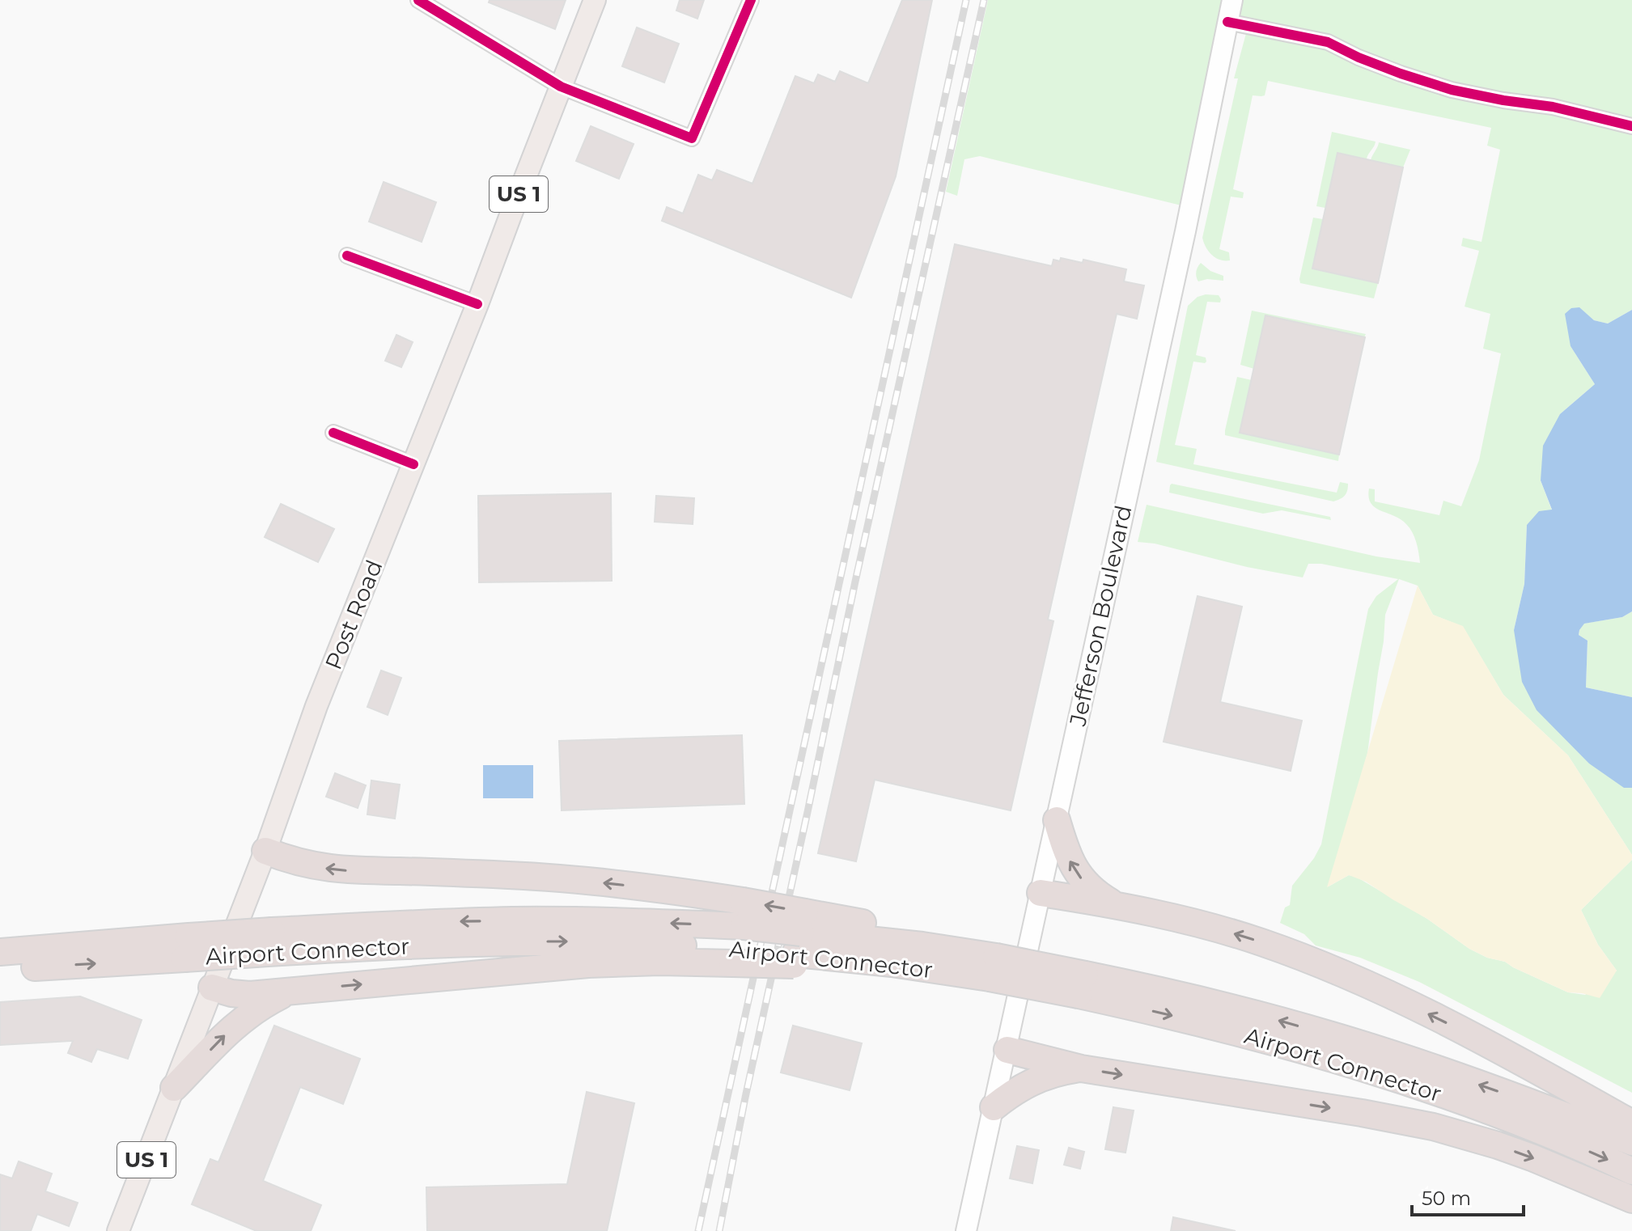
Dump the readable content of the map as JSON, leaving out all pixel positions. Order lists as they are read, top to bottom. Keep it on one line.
{"streets":{"highway":["Airport Connector"],"main road":["US 1","Post Road","Jefferson Boulevard"]},"scale_bar":"50 m"}
